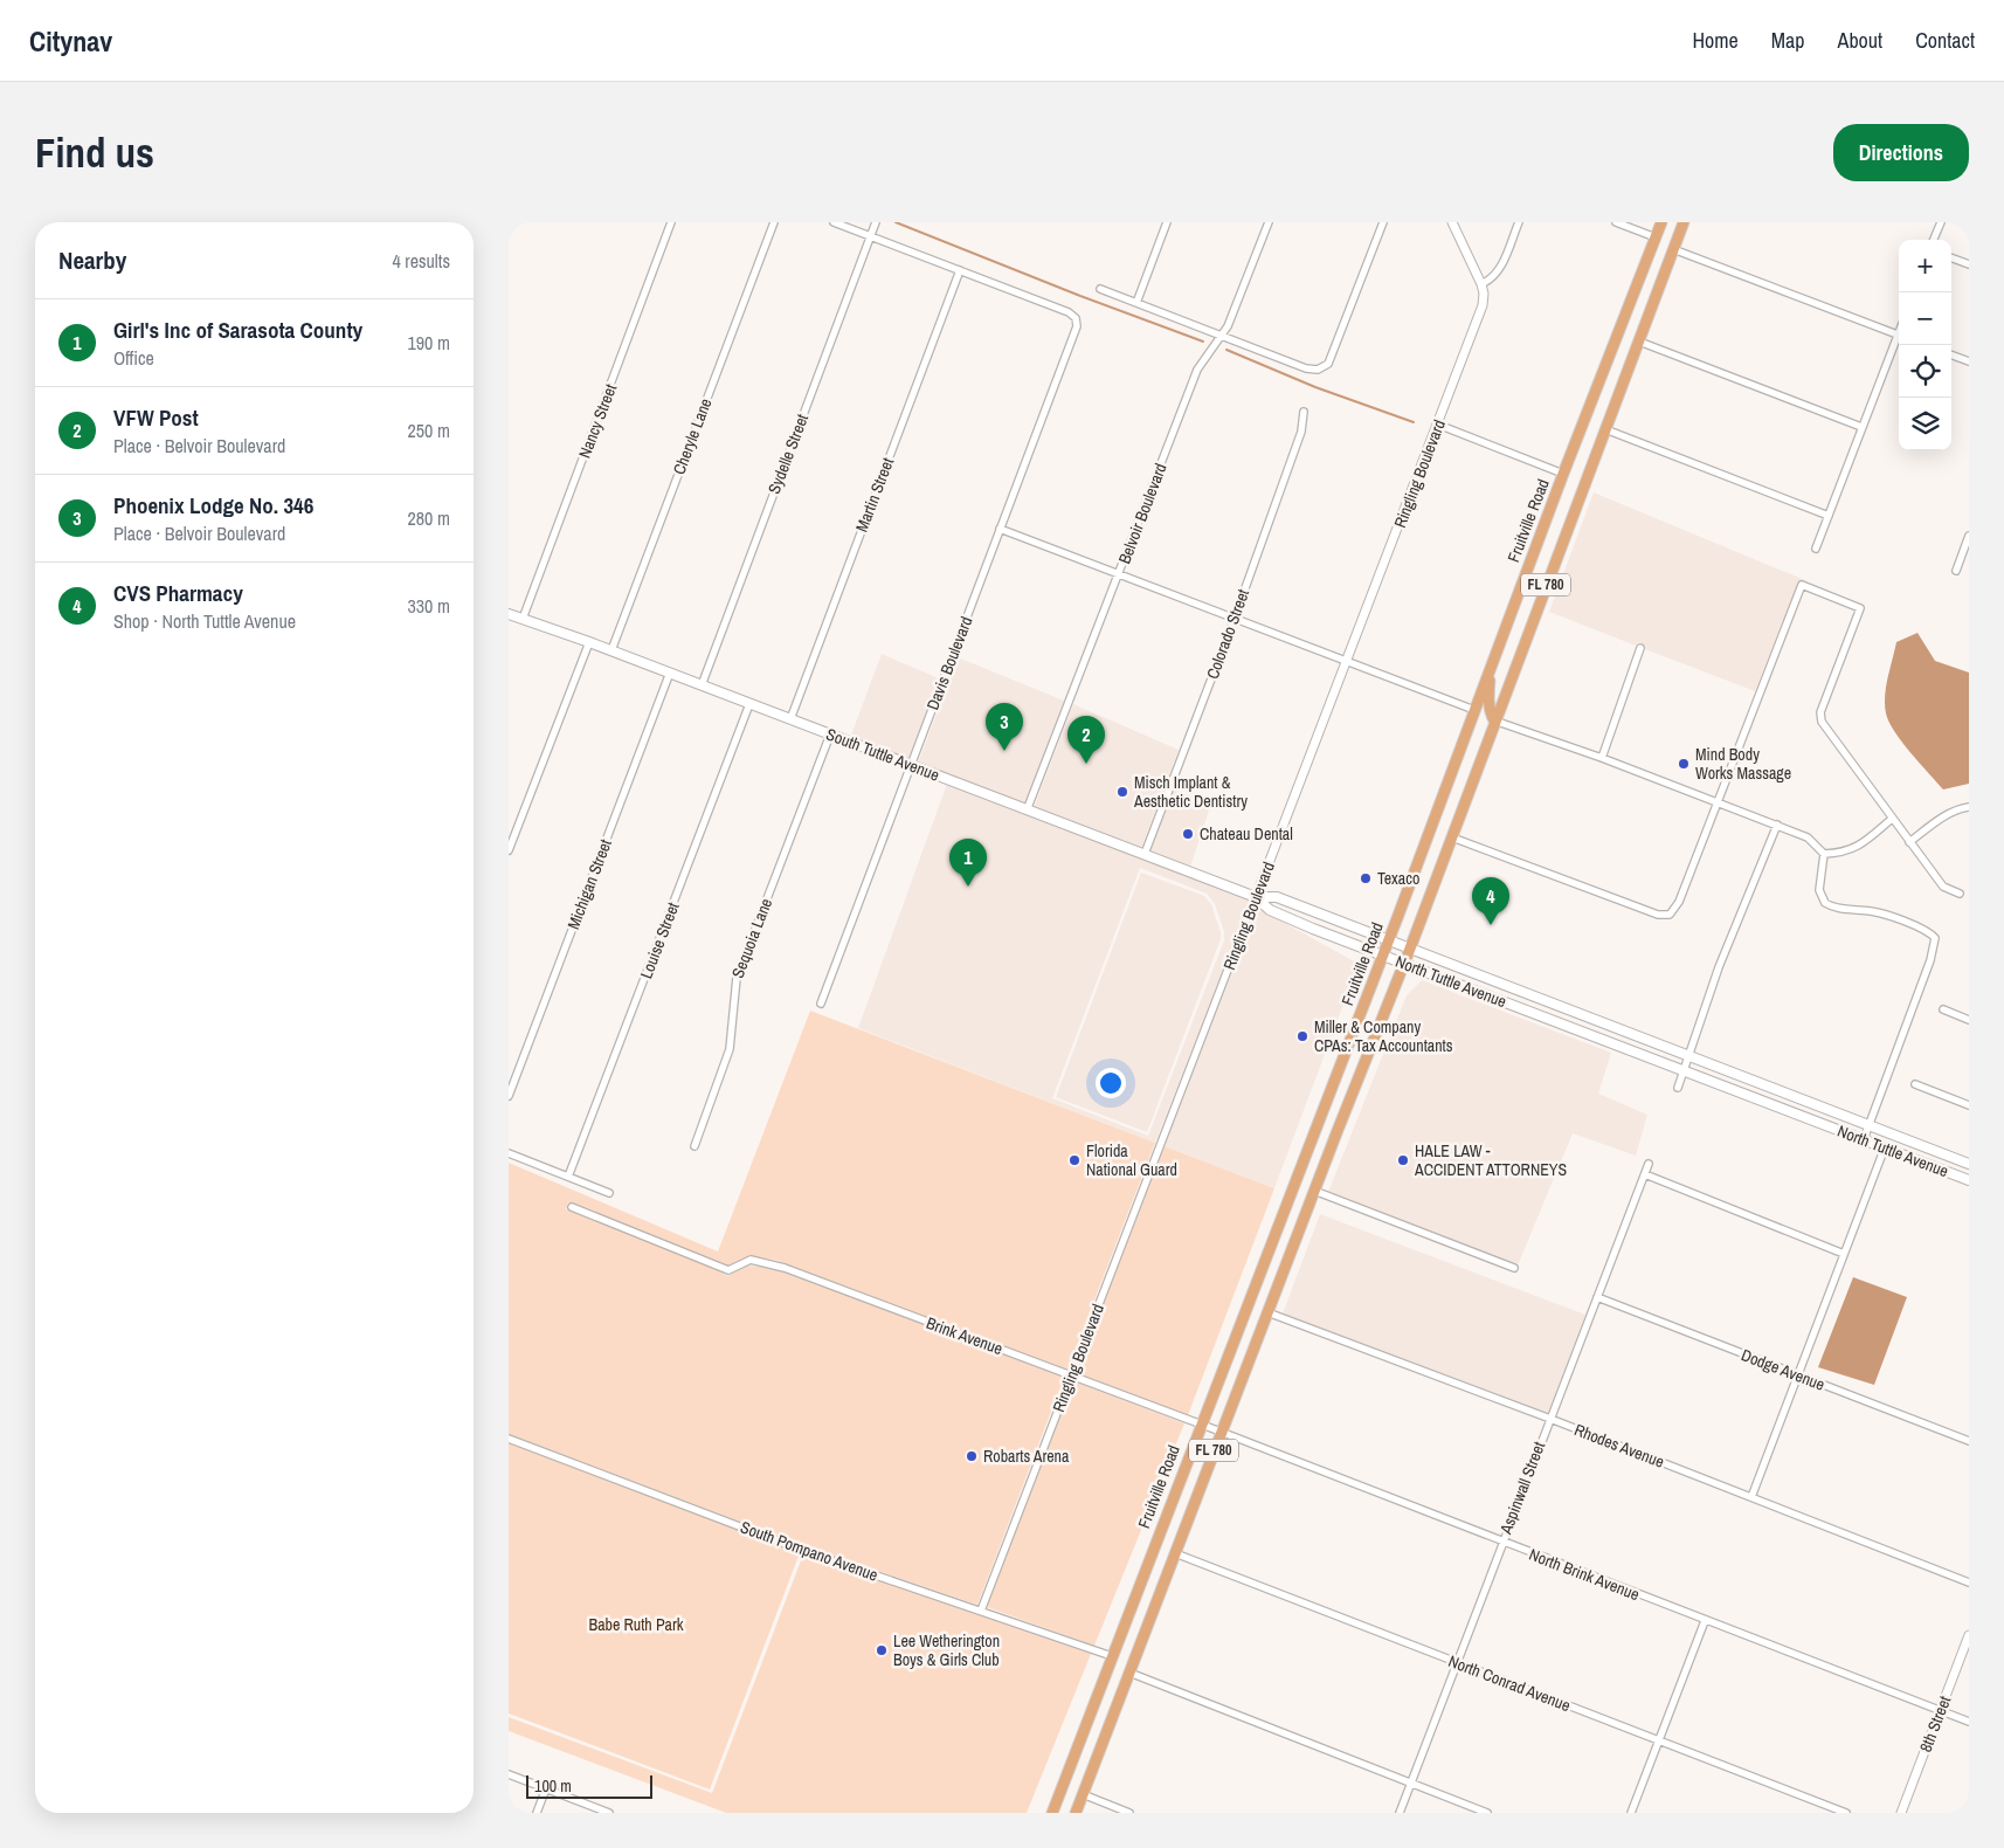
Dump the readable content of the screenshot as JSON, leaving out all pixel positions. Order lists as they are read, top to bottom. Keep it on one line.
{"streets":{"main road":["Fruitville Road","FL 780","South Tuttle Avenue","North Tuttle Avenue"],"street":["Nancy Street","Cheryle Lane","Sydelle Street","Ringling Boulevard","Martin Street","Belvoir Boulevard","Colorado Street","Davis Boulevard","Michigan Street","Sequoia Lane","Louise Street","Brink Avenue","Dodge Avenue","Rhodes Avenue","Aspinwall Street","South Pompano Avenue","North Brink Avenue","North Conrad Avenue","8th Street"]},"crossings":[["Nancy Street","South Tuttle Avenue"],["Cheryle Lane","South Tuttle Avenue"],["Sydelle Street","South Tuttle Avenue"],["Ringling Boulevard","South Tuttle Avenue"],["Ringling Boulevard","North Tuttle Avenue"],["Ringling Boulevard","Brink Avenue"],["Ringling Boulevard","South Pompano Avenue"],["Martin Street","Davis Boulevard"],["Martin Street","South Tuttle Avenue"],["Belvoir Boulevard","South Tuttle Avenue"],["Fruitville Road","North Tuttle Avenue"],["Fruitville Road","Brink Avenue"],["Fruitville Road","South Pompano Avenue"],["Fruitville Road","North Brink Avenue"],["FL 780","North Tuttle Avenue"],["FL 780","Rhodes Avenue"],["FL 780","North Brink Avenue"],["FL 780","North Conrad Avenue"],["Colorado Street","South Tuttle Avenue"],["Davis Boulevard","South Tuttle Avenue"],["South Tuttle Avenue","Michigan Street"],["South Tuttle Avenue","Sequoia Lane"],["South Tuttle Avenue","Louise Street"],["South Tuttle Avenue","North Tuttle Avenue"],["Brink Avenue","North Brink Avenue"],["Dodge Avenue","Aspinwall Street"],["Rhodes Avenue","Aspinwall Street"],["Aspinwall Street","North Brink Avenue"],["Aspinwall Street","North Conrad Avenue"],["North Brink Avenue","8th Street"]],"parks":["Babe Ruth Park"],"places":["Mind Body Works Massage","Misch Implant & Aesthetic Dentistry","Chateau Dental","Texaco","Miller & Company CPAs: Tax Accountants","Florida National Guard","HALE LAW - ACCIDENT ATTORNEYS","Robarts Arena","Lee Wetherington Boys & Girls Club"],"scale_bar":"100 m","page":{"header":"Citynav","nav":["Home","Map","About","Contact"],"buttons":"Directions","title":"Find us","heading":["Nearby","4 results"],"map_buttons":["+","−"],"list":[{"mark":"1","name":"Girl's Inc of Sarasota County","note":"Office","value":"190 m"},{"mark":"2","name":"VFW Post","note":"Place · Belvoir Boulevard","value":"250 m"},{"mark":"3","name":"Phoenix Lodge No. 346","note":"Place · Belvoir Boulevard","value":"280 m"},{"mark":"4","name":"CVS Pharmacy","note":"Shop · North Tuttle Avenue","value":"330 m"}],"pins":["3","2","1","4"],"scale":"100 m"}}
